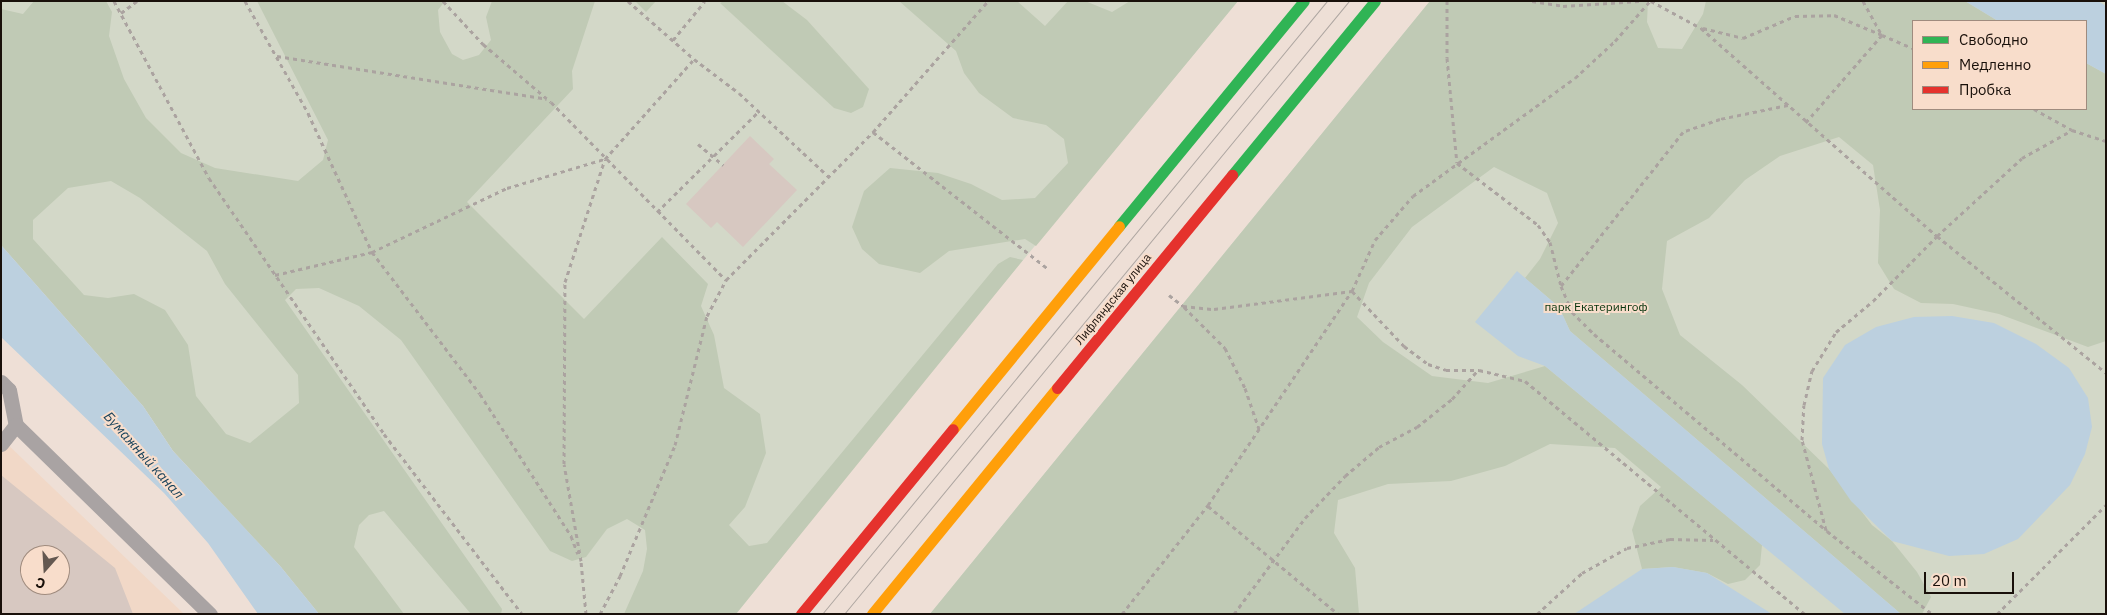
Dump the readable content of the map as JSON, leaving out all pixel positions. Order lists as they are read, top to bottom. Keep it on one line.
{"streets":{"street":["Лифляндская улица"]},"water":["Бумажный канал"],"parks":["парк Екатерингоф"],"legend":["Свободно","Медленно","Пробка"],"scale_bar":"20 m","north":"bottom"}
